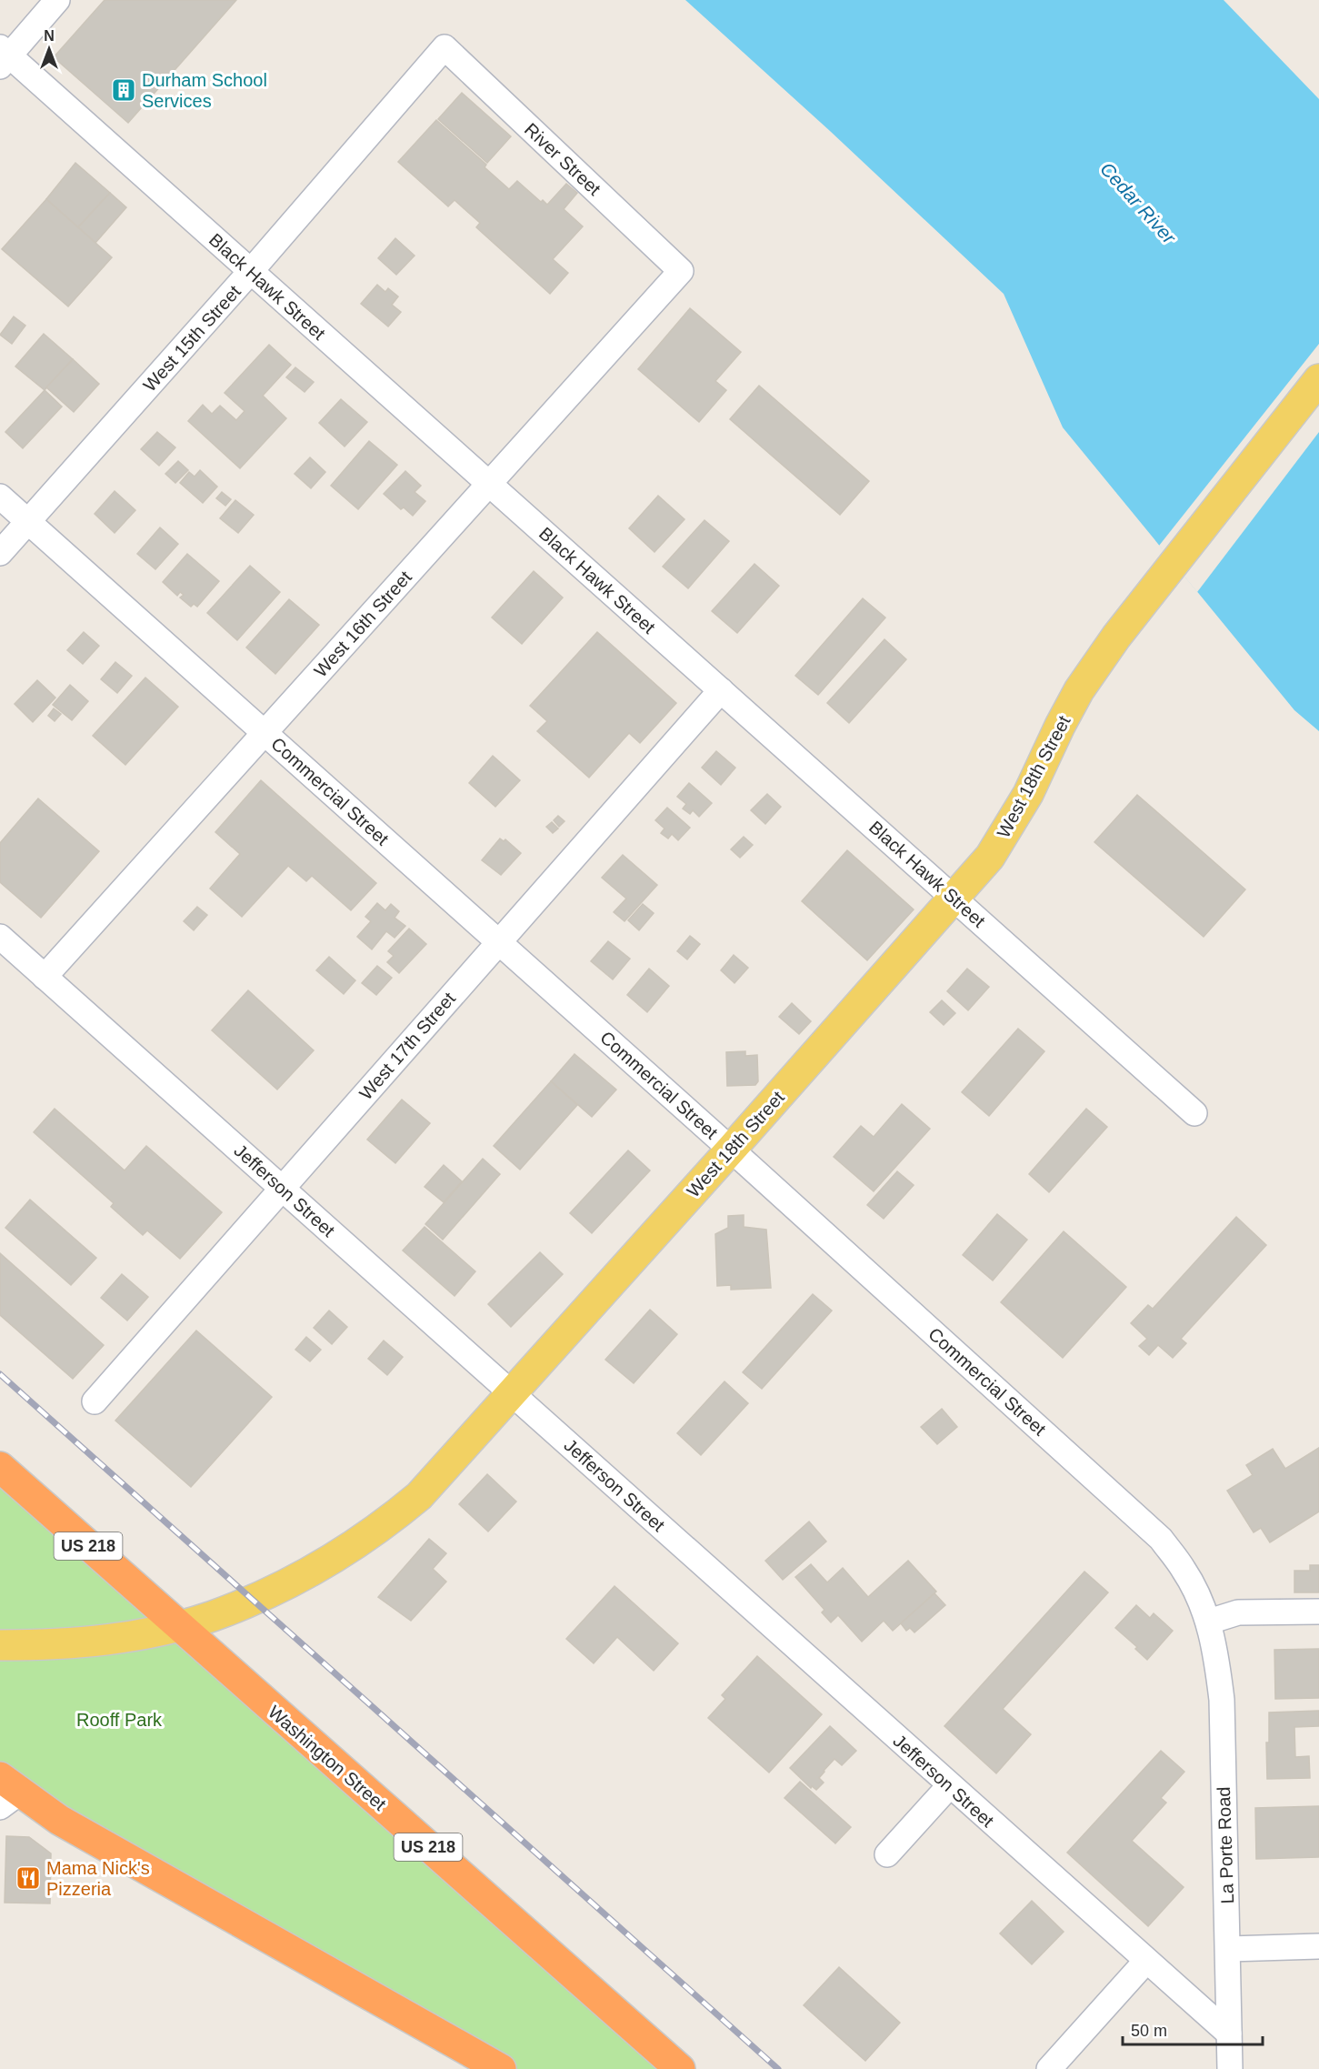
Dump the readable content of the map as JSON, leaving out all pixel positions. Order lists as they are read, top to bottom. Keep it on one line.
{"streets":{"highway":["US 218","Washington Street"],"main road":["West 18th Street"],"street":["River Street","Black Hawk Street","West 15th Street","West 16th Street","Commercial Street","West 17th Street","Jefferson Street","La Porte Road"]},"crossings":[["River Street","West 15th Street"],["River Street","West 16th Street"],["Black Hawk Street","West 15th Street"],["Black Hawk Street","West 16th Street"],["Black Hawk Street","West 18th Street"],["Black Hawk Street","West 17th Street"],["West 15th Street","Commercial Street"],["West 16th Street","Commercial Street"],["West 16th Street","Jefferson Street"],["West 18th Street","Commercial Street"],["West 18th Street","Jefferson Street"],["West 18th Street","Washington Street"],["Commercial Street","West 17th Street"],["Commercial Street","La Porte Road"],["West 17th Street","Jefferson Street"],["Jefferson Street","La Porte Road"]],"water":["Cedar River"],"parks":["Rooff Park"],"places":{"building":["Durham School Services"],"restaurant":["Mama Nick's Pizzeria"]},"scale_bar":"50 m","north":"top"}
